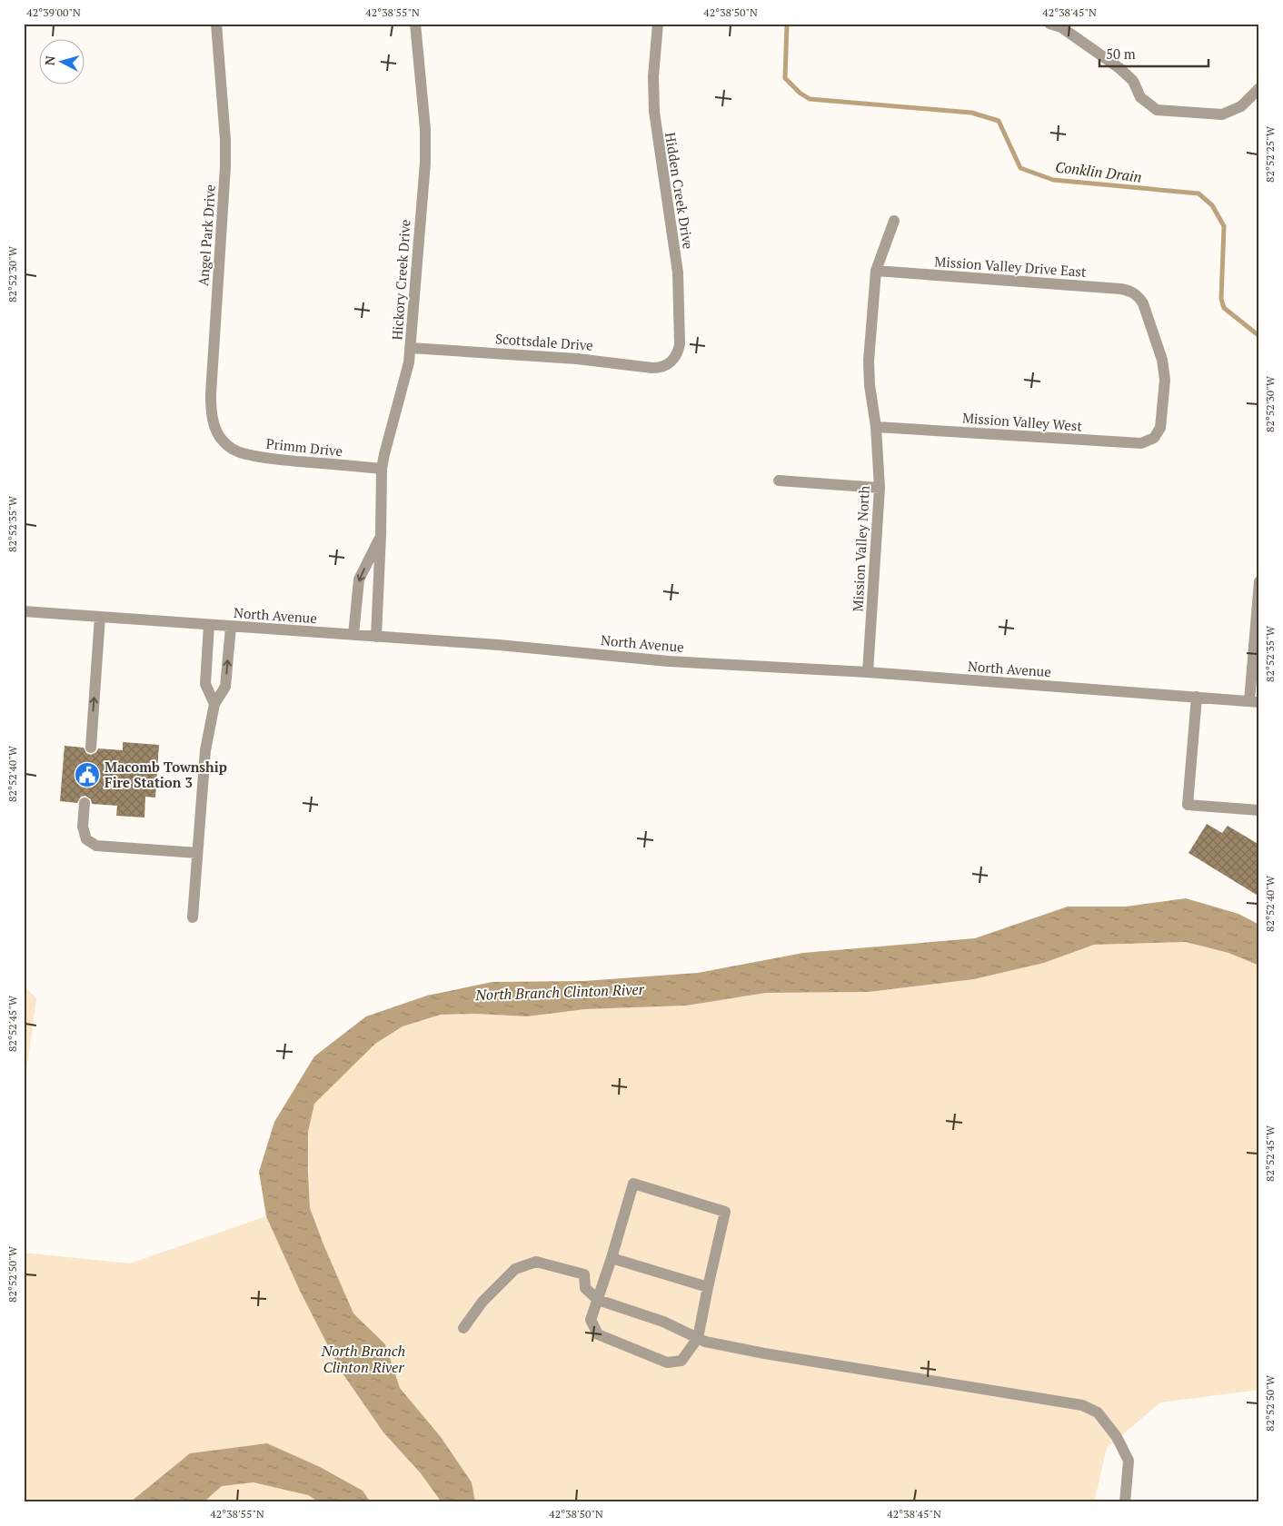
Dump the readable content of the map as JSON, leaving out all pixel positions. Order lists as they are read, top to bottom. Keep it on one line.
{"streets":{"street":["Hidden Creek Drive","Angel Park Drive","Mission Valley Drive East","Hickory Creek Drive","Scottsdale Drive","Mission Valley West","Primm Drive","Mission Valley North","North Avenue"]},"crossings":[["Hidden Creek Drive","Scottsdale Drive"],["Angel Park Drive","Primm Drive"],["Mission Valley Drive East","Mission Valley West"],["Mission Valley Drive East","Mission Valley North"],["Hickory Creek Drive","Scottsdale Drive"],["Hickory Creek Drive","Primm Drive"],["Hickory Creek Drive","North Avenue"],["Mission Valley West","Mission Valley North"],["Mission Valley North","North Avenue"]],"water":["Conklin Drain","North Branch Clinton River"],"places":{"public building":["Macomb Township Fire Station 3"]},"scale_bar":"50 m","north":"left","coordinates":["42°39'00\"N","42°38'55\"N","42°38'50\"N","42°38'45\"N","82°52'25\"W","82°52'30\"W","82°52'35\"W","82°52'40\"W","82°52'45\"W","82°52'50\"W"]}
